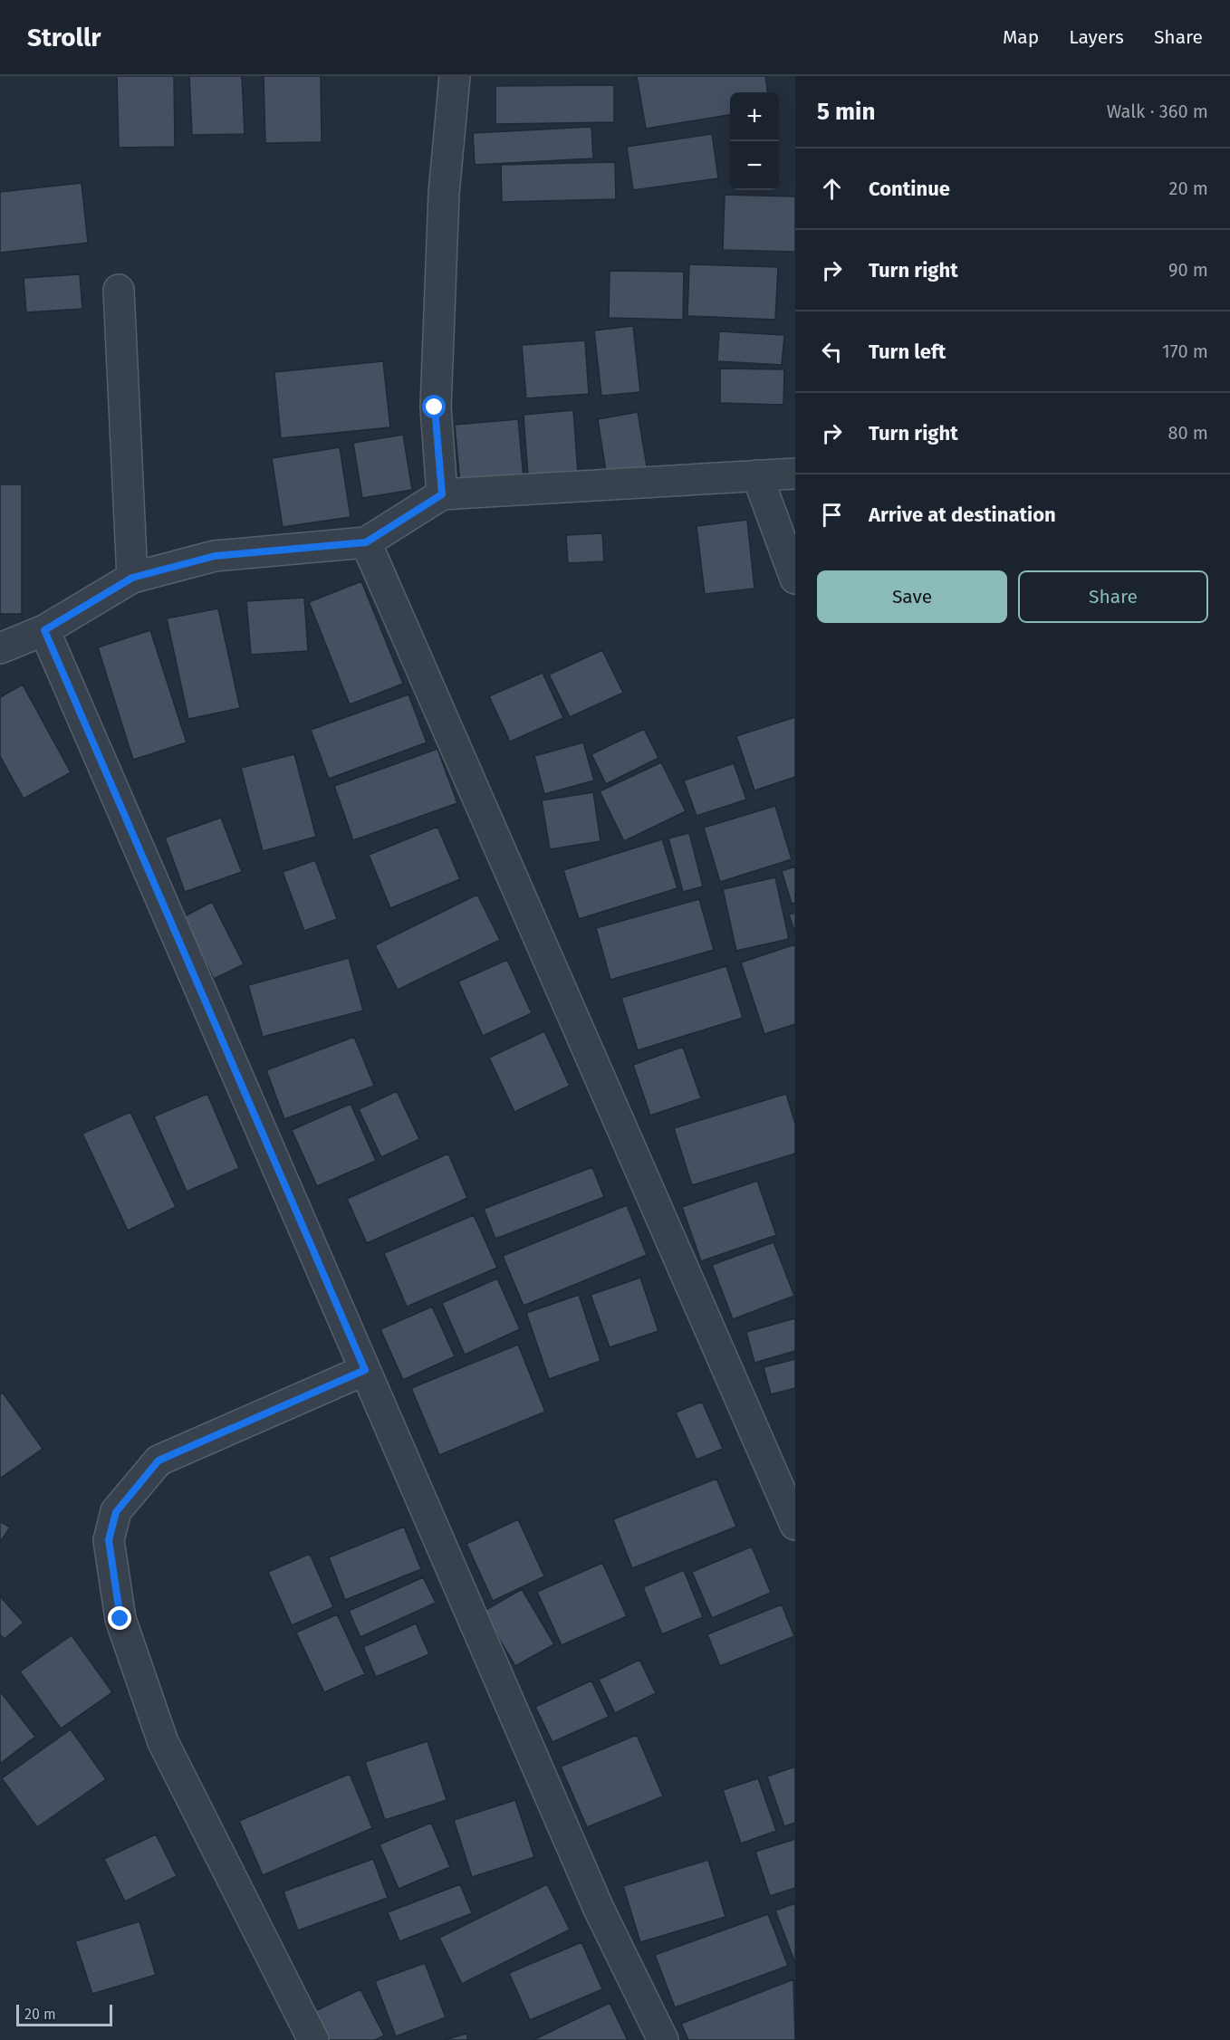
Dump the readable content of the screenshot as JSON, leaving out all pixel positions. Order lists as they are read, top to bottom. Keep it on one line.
{"scale_bar":"20 m","page":{"header":"Strollr","nav":["Map","Layers","Share"],"heading":["5 min","Walk · 360 m"],"map_buttons":["+","−"],"list":[["Continue","20 m"],["Turn right","90 m"],["Turn left","170 m"],["Turn right","80 m"],"Arrive at destination"],"buttons":["Save","Share"],"scale":"20 m"}}
